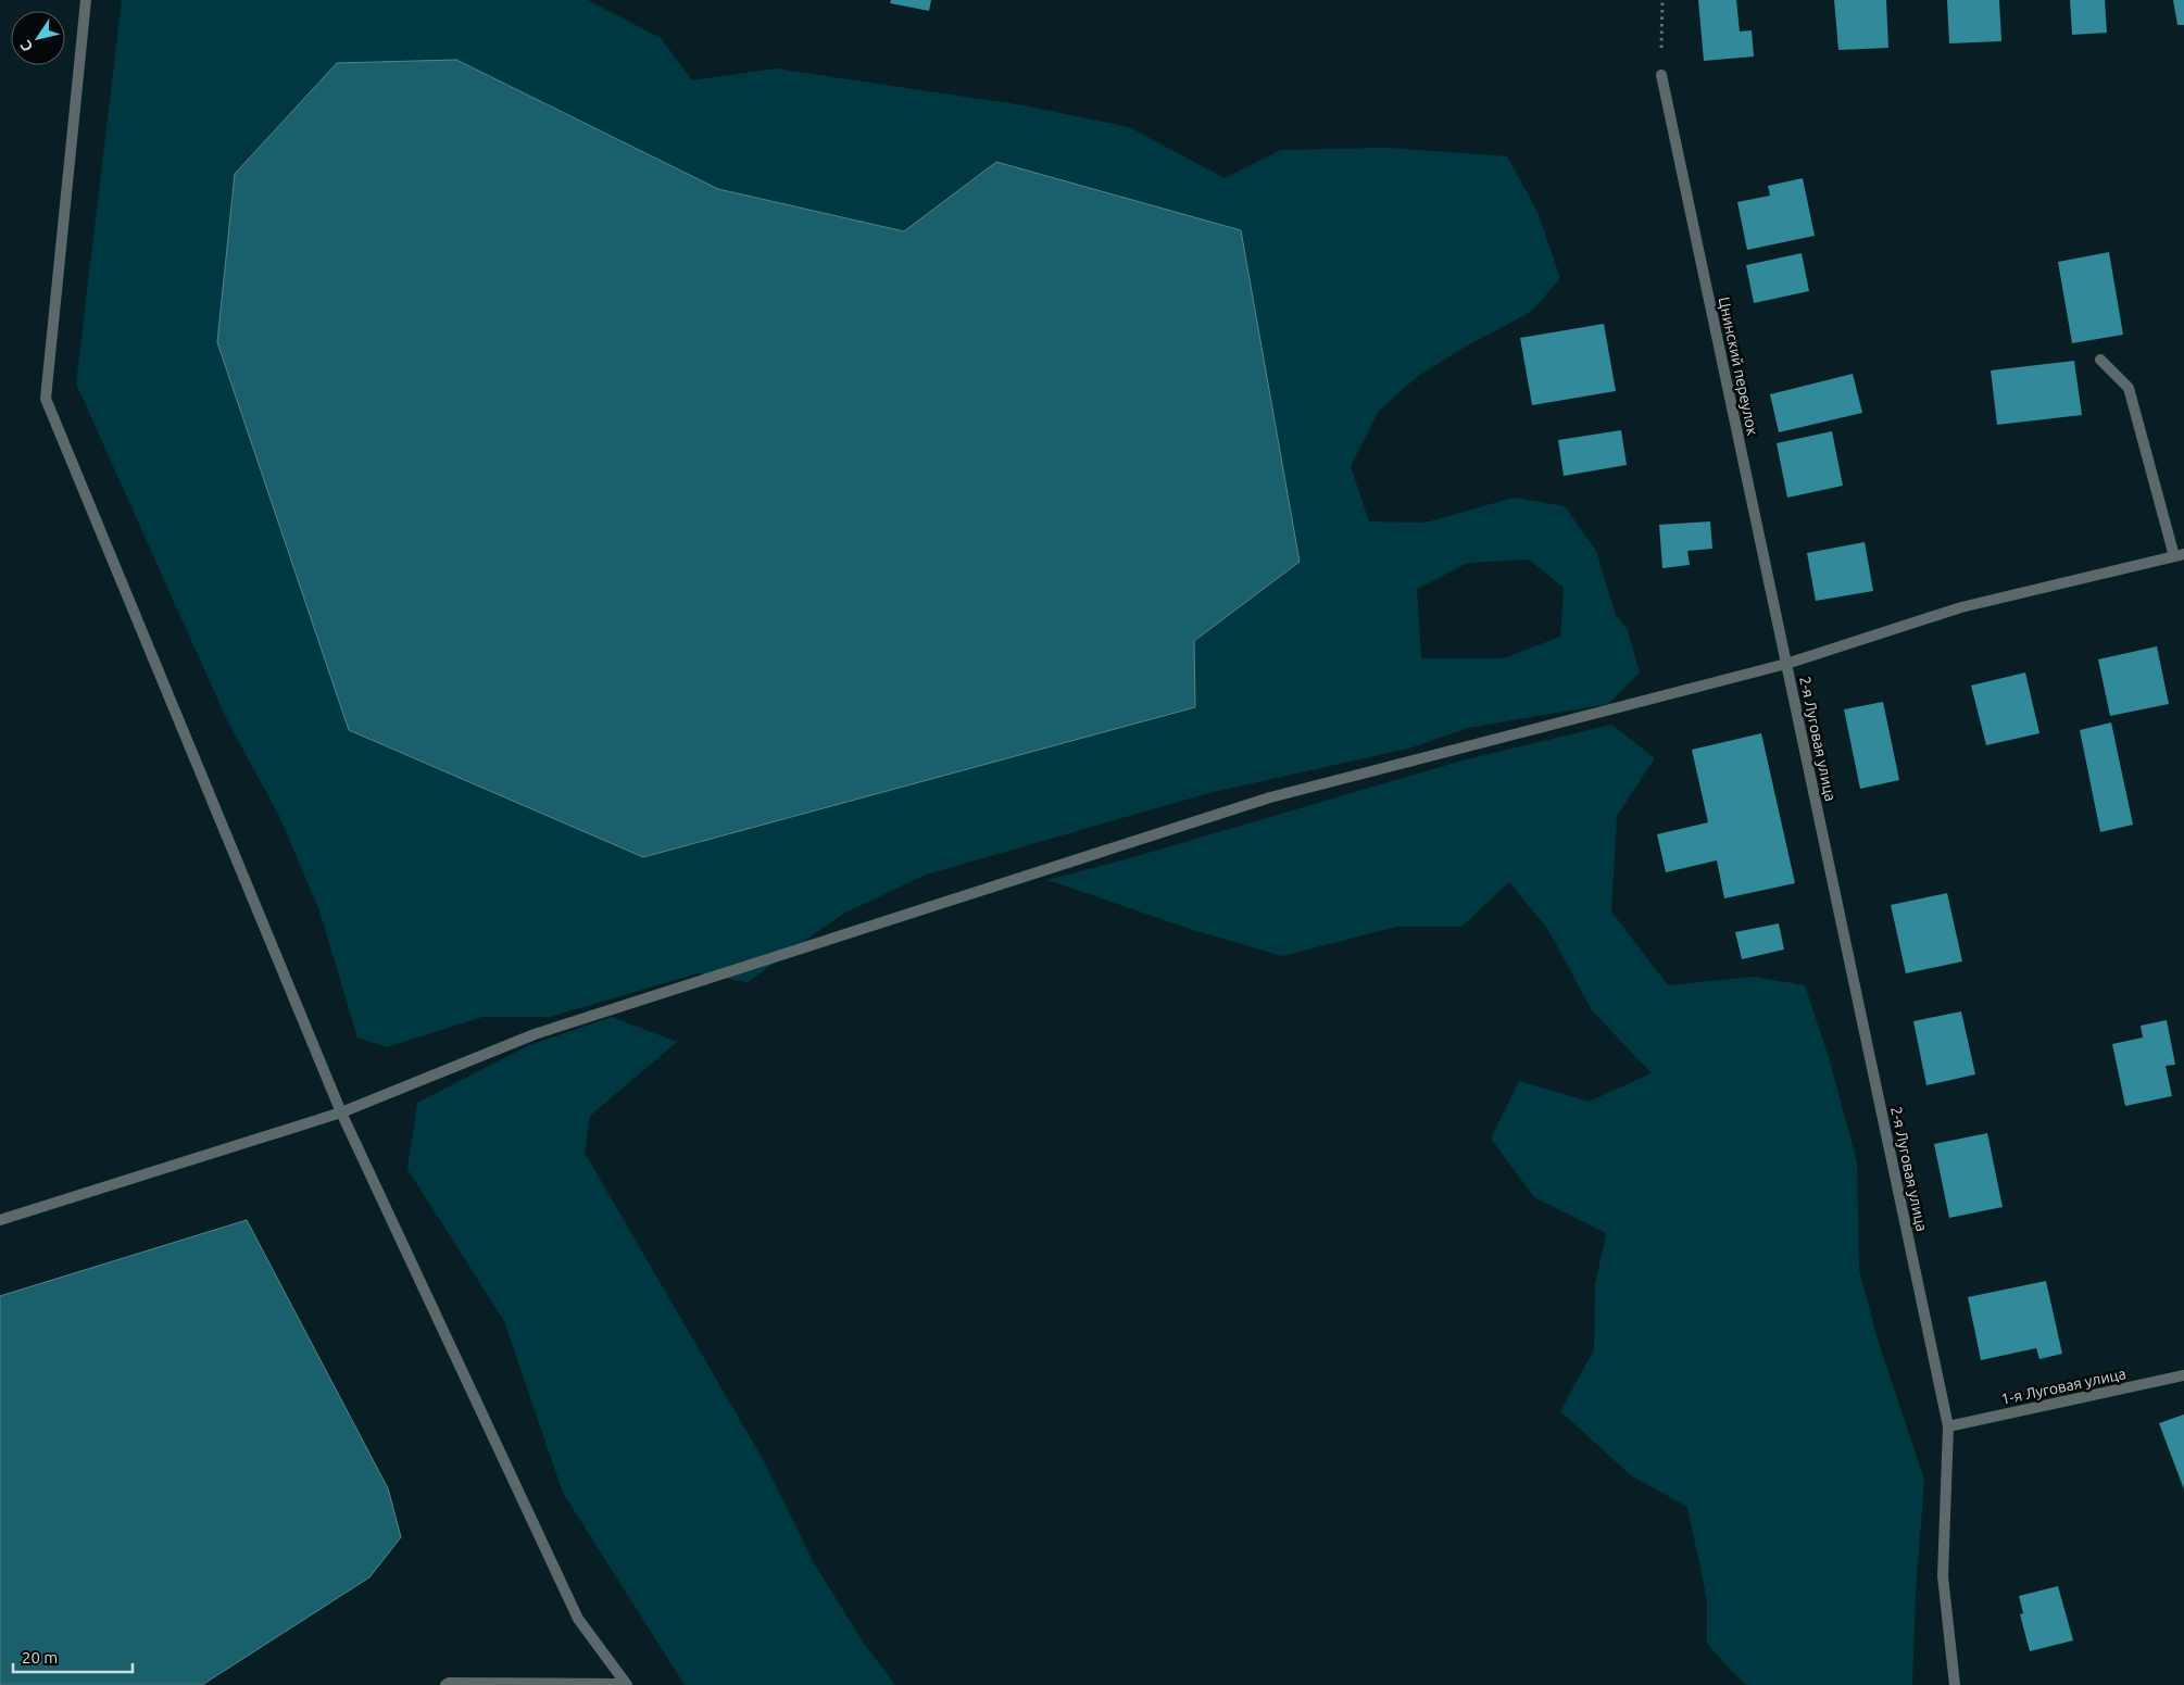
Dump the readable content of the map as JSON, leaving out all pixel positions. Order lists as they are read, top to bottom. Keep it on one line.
{"streets":{"street":["Цнинский переулок","2-я Луговая улица","1-я Луговая улица"]},"crossings":[["Цнинский переулок","2-я Луговая улица"],["2-я Луговая улица","1-я Луговая улица"]],"scale_bar":"20 m","north":"bottom left"}
